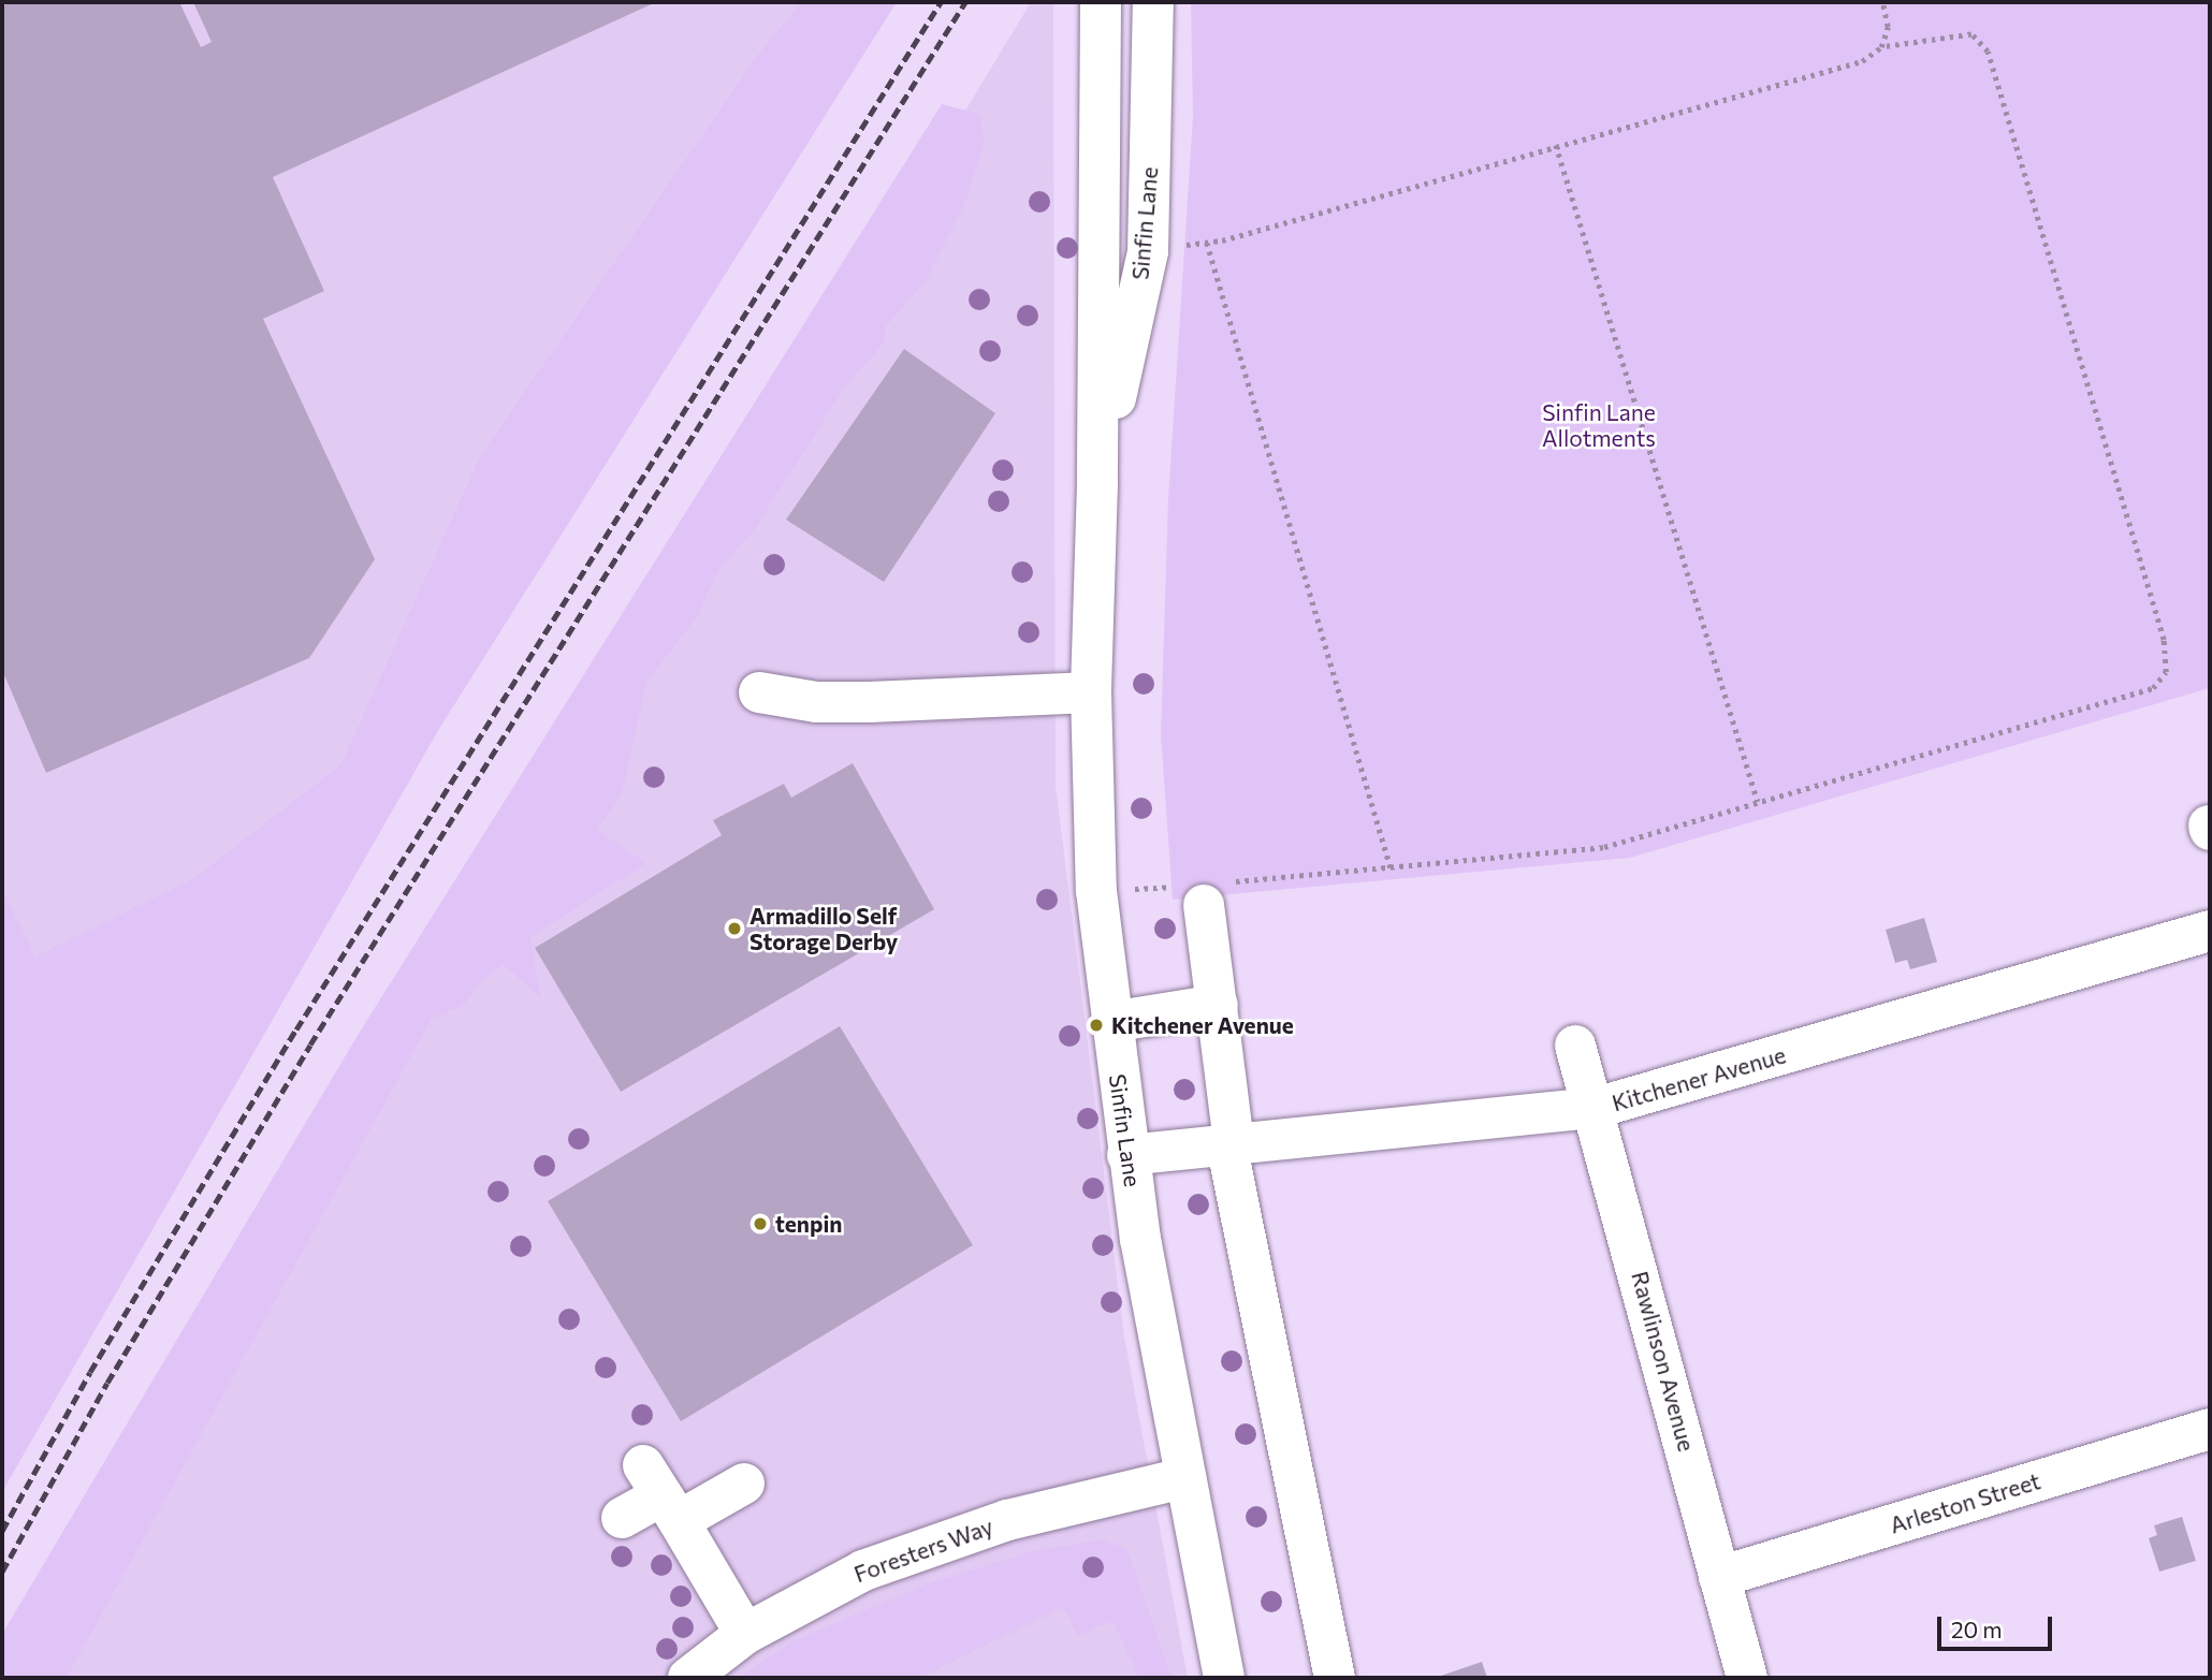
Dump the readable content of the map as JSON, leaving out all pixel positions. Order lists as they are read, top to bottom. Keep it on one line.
{"streets":{"street":["Sinfin Lane","Kitchener Avenue","Rawlinson Avenue","Arleston Street","Foresters Way"]},"crossings":[["Sinfin Lane","Kitchener Avenue"],["Sinfin Lane","Foresters Way"],["Kitchener Avenue","Rawlinson Avenue"],["Rawlinson Avenue","Arleston Street"]],"parks":["Sinfin Lane Allotments"],"places":["Armadillo Self Storage Derby","Kitchener Avenue","tenpin"],"scale_bar":"20 m"}
